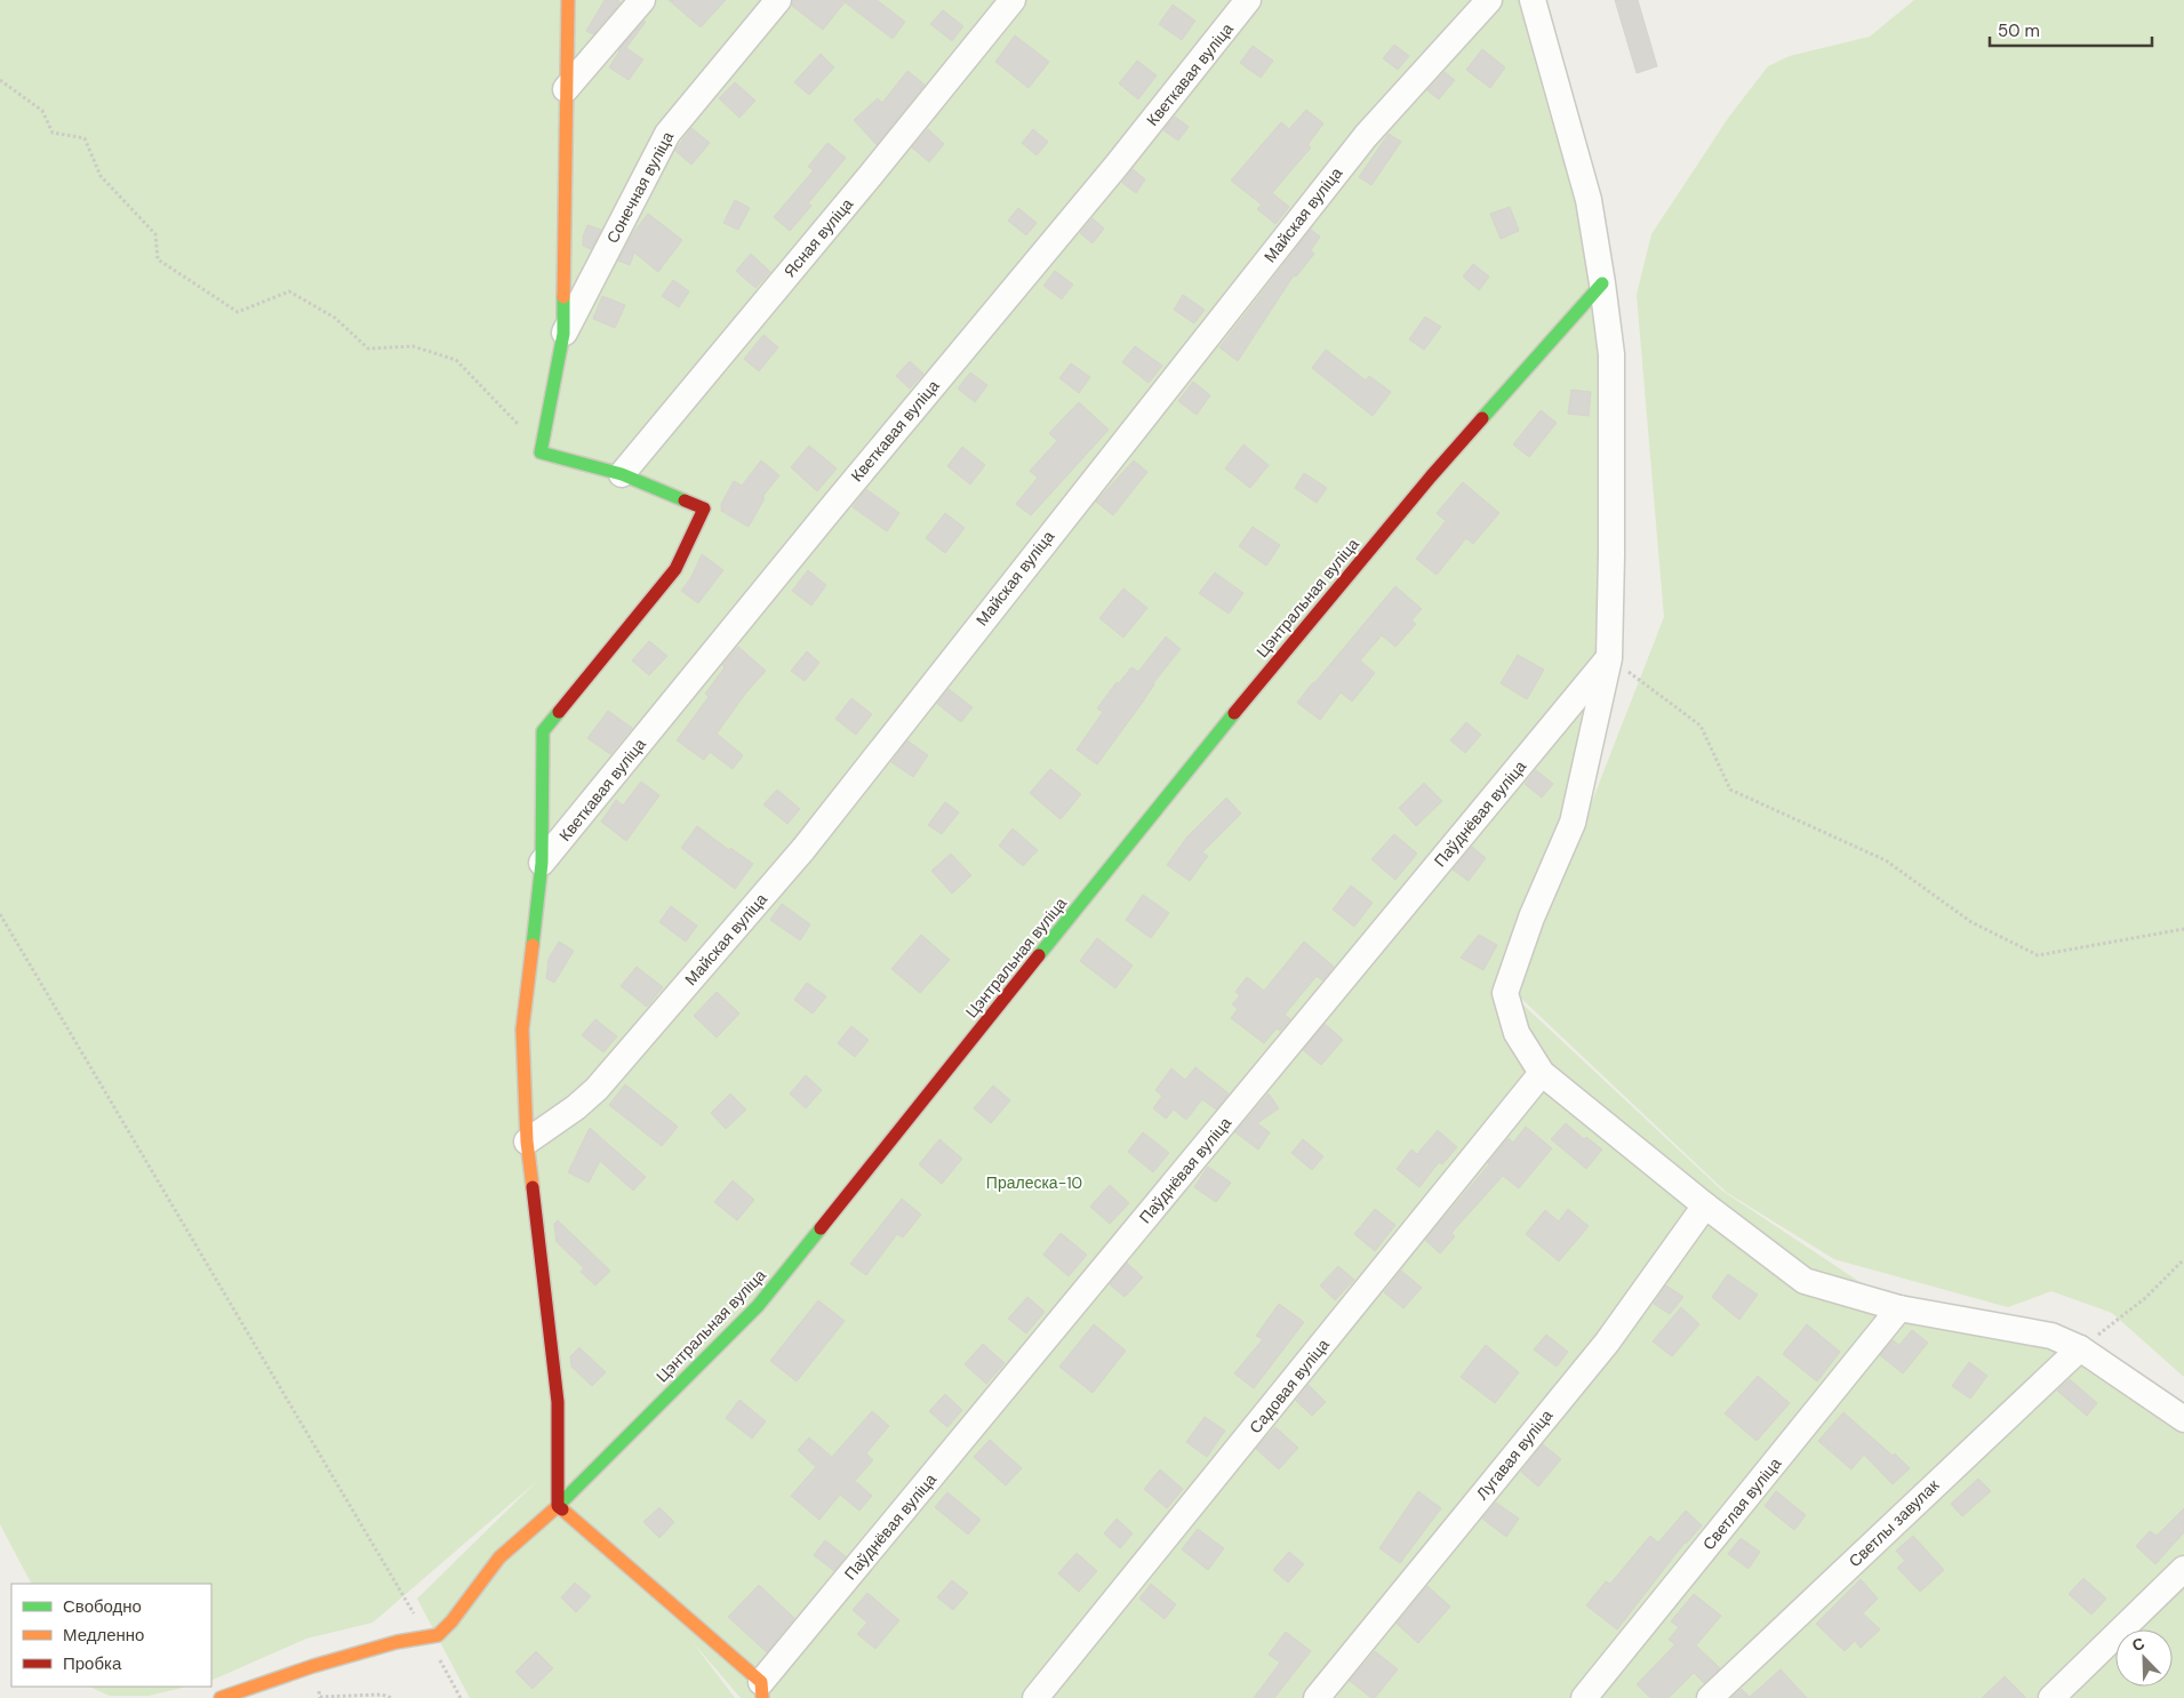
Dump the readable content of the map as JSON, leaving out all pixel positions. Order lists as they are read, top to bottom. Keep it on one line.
{"streets":{"street":["Кветкавая вуліца","Сонечная вуліца","Майская вуліца","Ясная вуліца","Цэнтральная вуліца","Паўднёвая вуліца","Садовая вуліца","Лугавая вуліца","Светлая вуліца","Светлы завулак"]},"parks":["Пралеска-10"],"legend":["Свободно","Медленно","Пробка"],"scale_bar":"50 m","north":"top left"}
